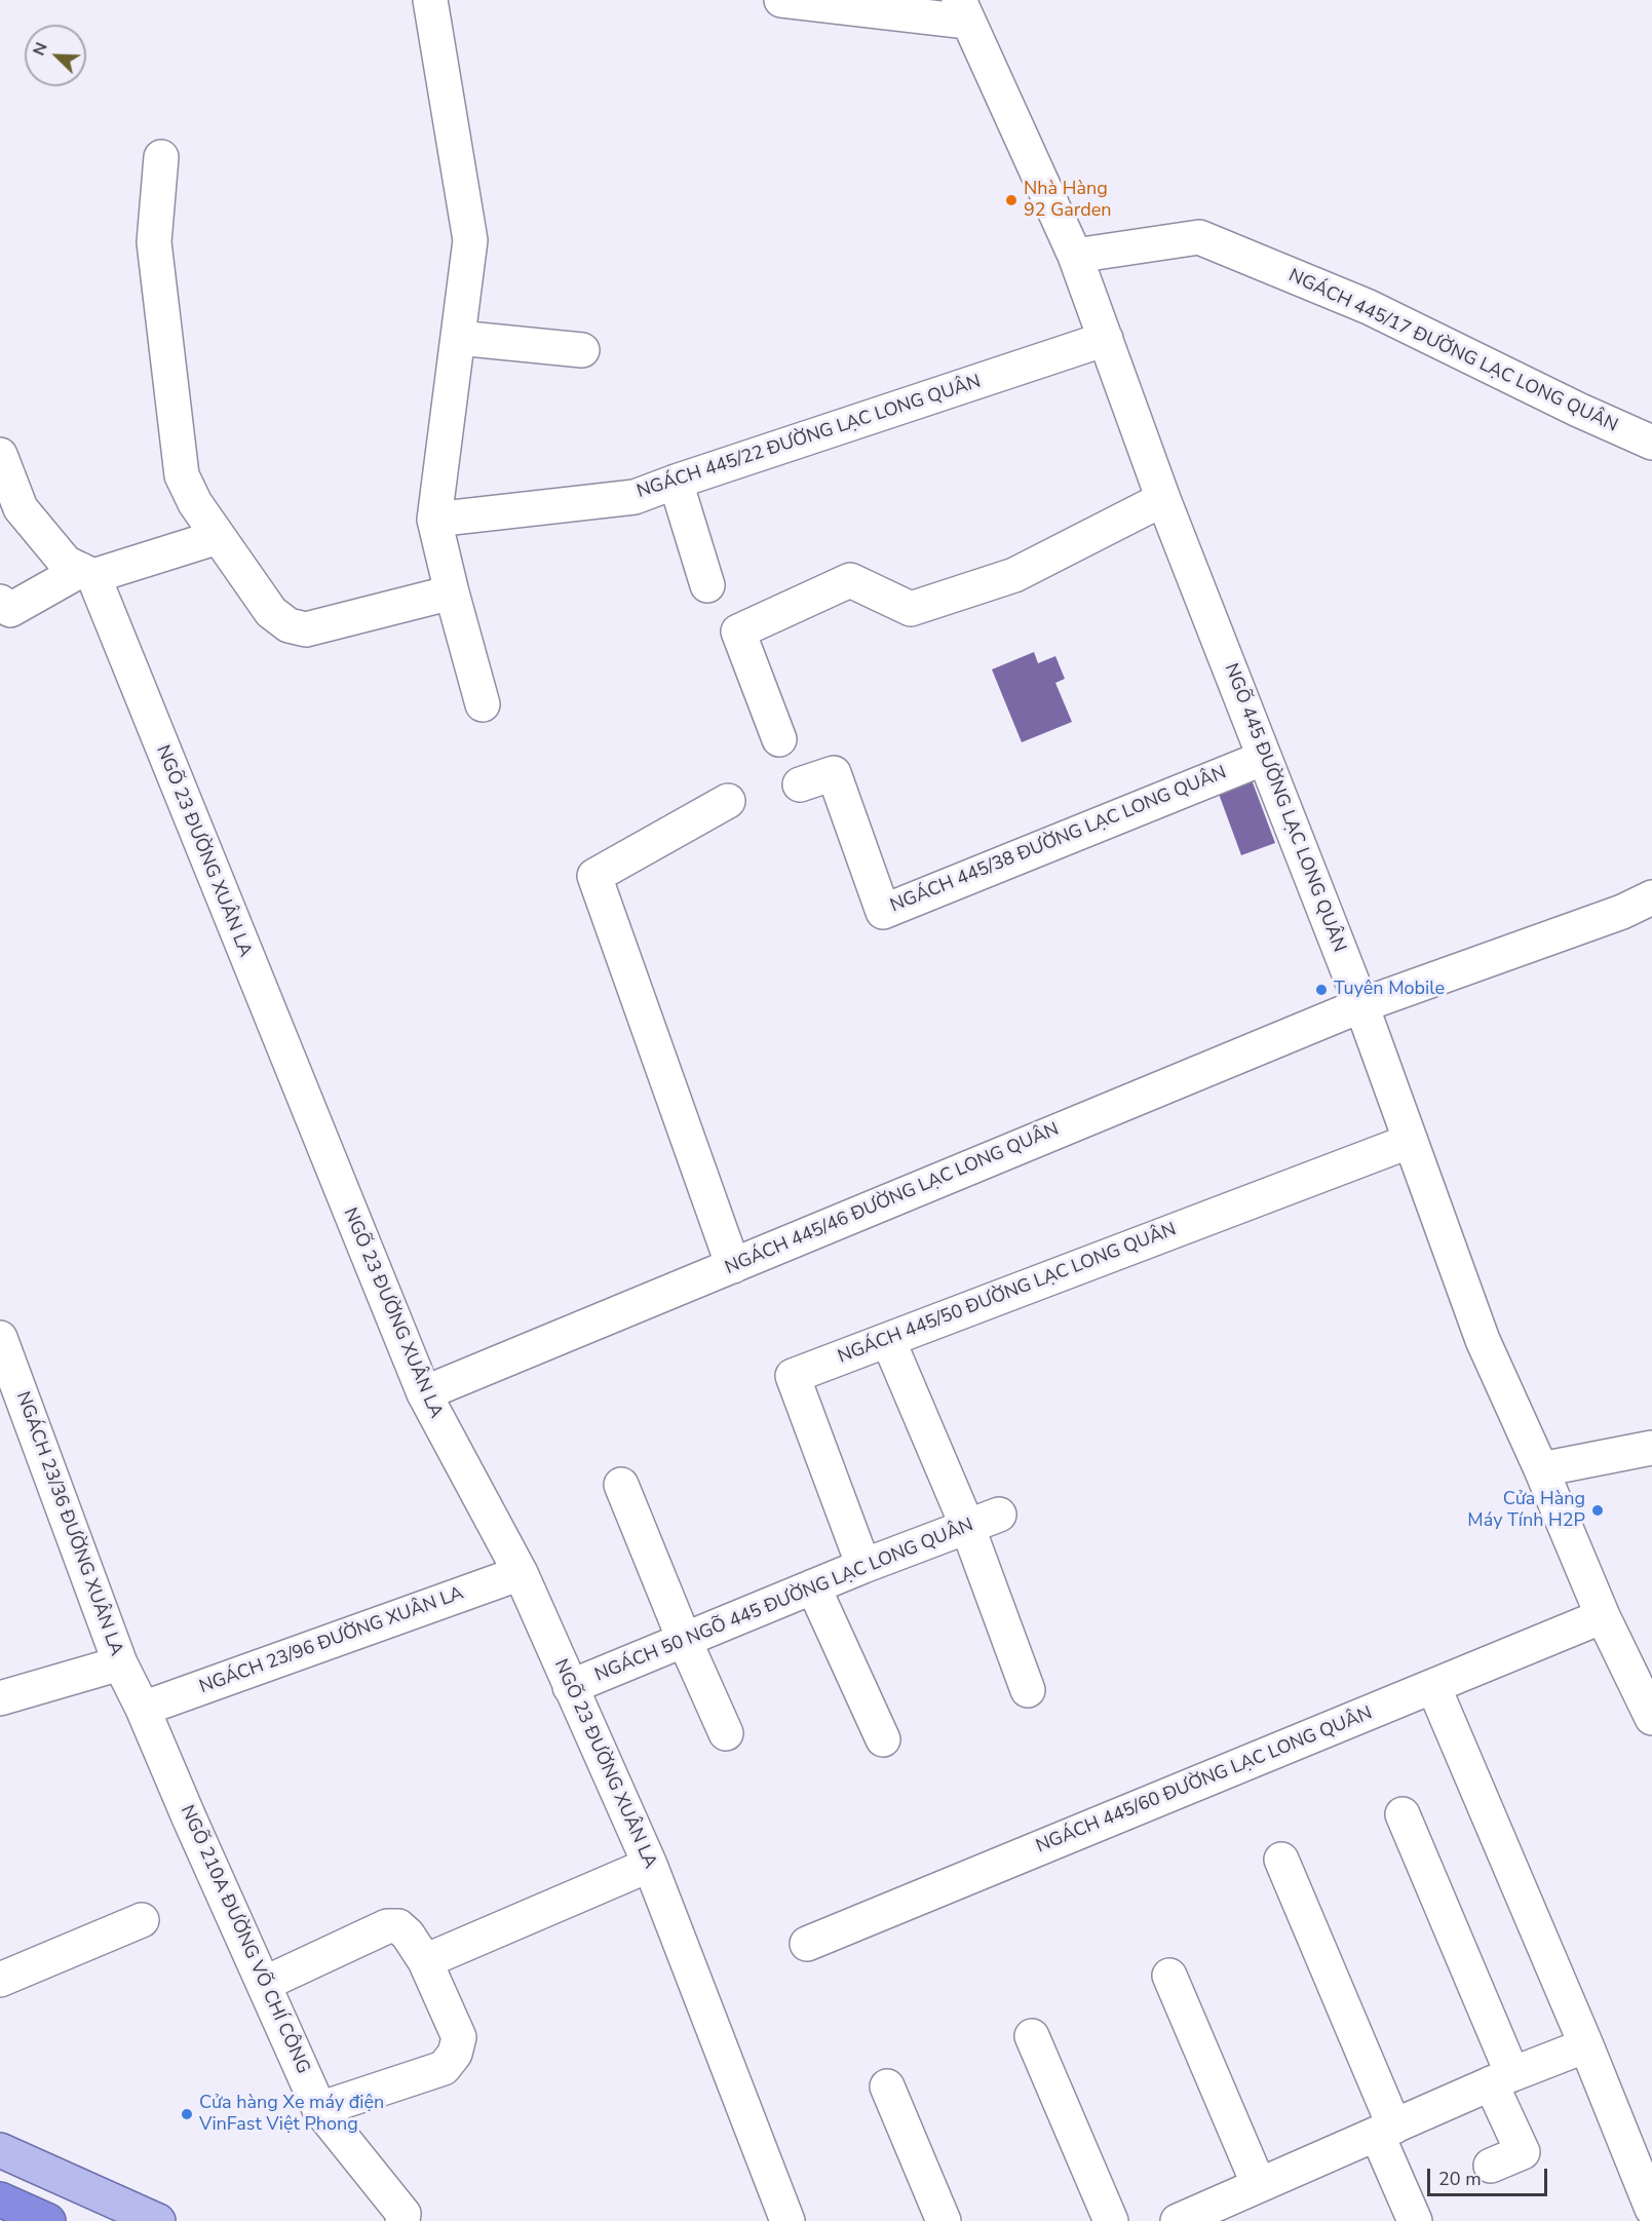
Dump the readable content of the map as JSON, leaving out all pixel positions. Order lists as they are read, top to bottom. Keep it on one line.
{"streets":{"street":["NGÁCH 445/17 ĐƯỜNG LẠC LONG QUÂN","NGÁCH 445/22 ĐƯỜNG LẠC LONG QUÂN","NGÕ 445 ĐƯỜNG LẠC LONG QUÂN","NGÁCH 445/38 ĐƯỜNG LẠC LONG QUÂN","NGÕ 23 ĐƯỜNG XUÂN LA","NGÁCH 445/46 ĐƯỜNG LẠC LONG QUÂN","NGÁCH 445/50 ĐƯỜNG LẠC LONG QUÂN","NGÁCH 23/36 ĐƯỜNG XUÂN LA","NGÁCH 50 NGÕ 445 ĐƯỜNG LẠC LONG QUÂN","NGÁCH 23/96 ĐƯỜNG XUÂN LA","NGÁCH 445/60 ĐƯỜNG LẠC LONG QUÂN","NGÕ 210A ĐƯỜNG VÕ CHÍ CÔNG"]},"crossings":[["NGÁCH 445/17 ĐƯỜNG LẠC LONG QUÂN","NGÕ 445 ĐƯỜNG LẠC LONG QUÂN"],["NGÁCH 445/22 ĐƯỜNG LẠC LONG QUÂN","NGÕ 445 ĐƯỜNG LẠC LONG QUÂN"],["NGÕ 445 ĐƯỜNG LẠC LONG QUÂN","NGÁCH 445/38 ĐƯỜNG LẠC LONG QUÂN"],["NGÕ 445 ĐƯỜNG LẠC LONG QUÂN","NGÁCH 445/46 ĐƯỜNG LẠC LONG QUÂN"],["NGÕ 445 ĐƯỜNG LẠC LONG QUÂN","NGÁCH 445/50 ĐƯỜNG LẠC LONG QUÂN"],["NGÕ 445 ĐƯỜNG LẠC LONG QUÂN","NGÁCH 445/60 ĐƯỜNG LẠC LONG QUÂN"],["NGÕ 23 ĐƯỜNG XUÂN LA","NGÁCH 445/46 ĐƯỜNG LẠC LONG QUÂN"],["NGÕ 23 ĐƯỜNG XUÂN LA","NGÁCH 50 NGÕ 445 ĐƯỜNG LẠC LONG QUÂN"],["NGÕ 23 ĐƯỜNG XUÂN LA","NGÁCH 23/96 ĐƯỜNG XUÂN LA"],["NGÁCH 445/50 ĐƯỜNG LẠC LONG QUÂN","NGÁCH 50 NGÕ 445 ĐƯỜNG LẠC LONG QUÂN"],["NGÁCH 23/36 ĐƯỜNG XUÂN LA","NGÁCH 23/96 ĐƯỜNG XUÂN LA"],["NGÁCH 23/36 ĐƯỜNG XUÂN LA","NGÕ 210A ĐƯỜNG VÕ CHÍ CÔNG"],["NGÁCH 23/96 ĐƯỜNG XUÂN LA","NGÕ 210A ĐƯỜNG VÕ CHÍ CÔNG"]],"places":["Nhà Hàng 92 Garden","Tuyên Mobile","Cửa Hàng Máy Tính H2P","Cửa hàng Xe máy điện VinFast Việt Phong"],"scale_bar":"20 m","north":"top left"}
